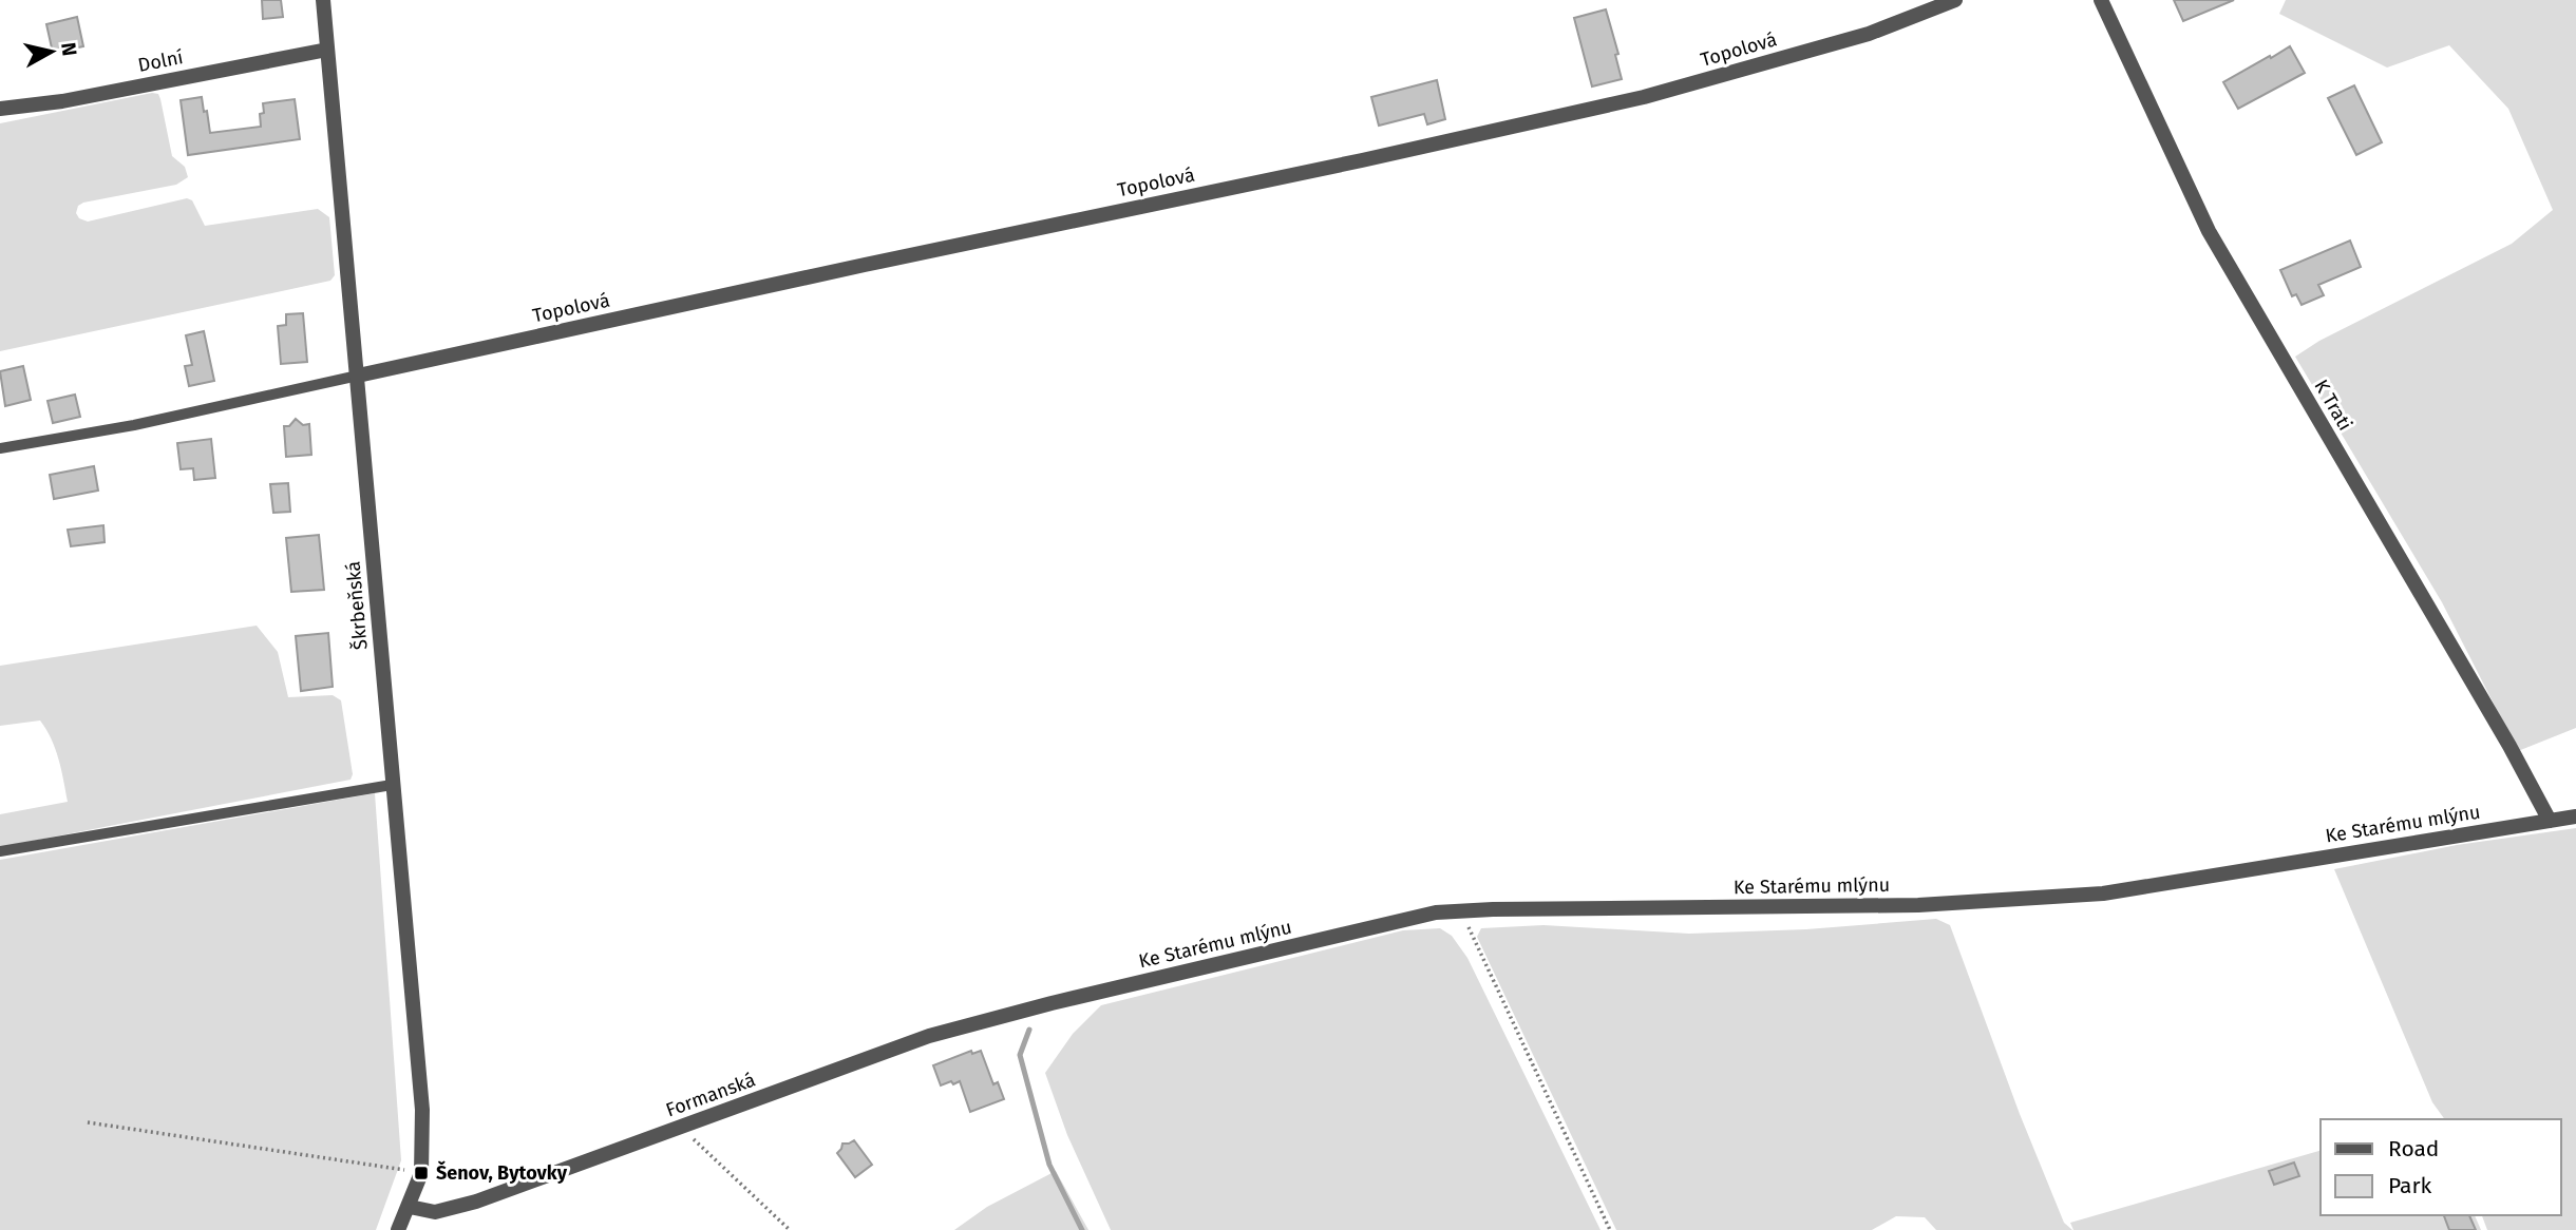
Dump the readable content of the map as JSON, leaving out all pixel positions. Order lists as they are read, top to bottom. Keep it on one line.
{"streets":{"street":["Topolová","Dolní","K Trati","Škrbeňská","Ke Starému mlýnu","Formanská"]},"crossings":[["Topolová","Škrbeňská"],["Dolní","Škrbeňská"],["K Trati","Ke Starému mlýnu"],["Škrbeňská","Formanská"],["Ke Starému mlýnu","Formanská"]],"places":{"transit":["Šenov, Bytovky"]},"legend":["Road","Park"],"north":"right"}
